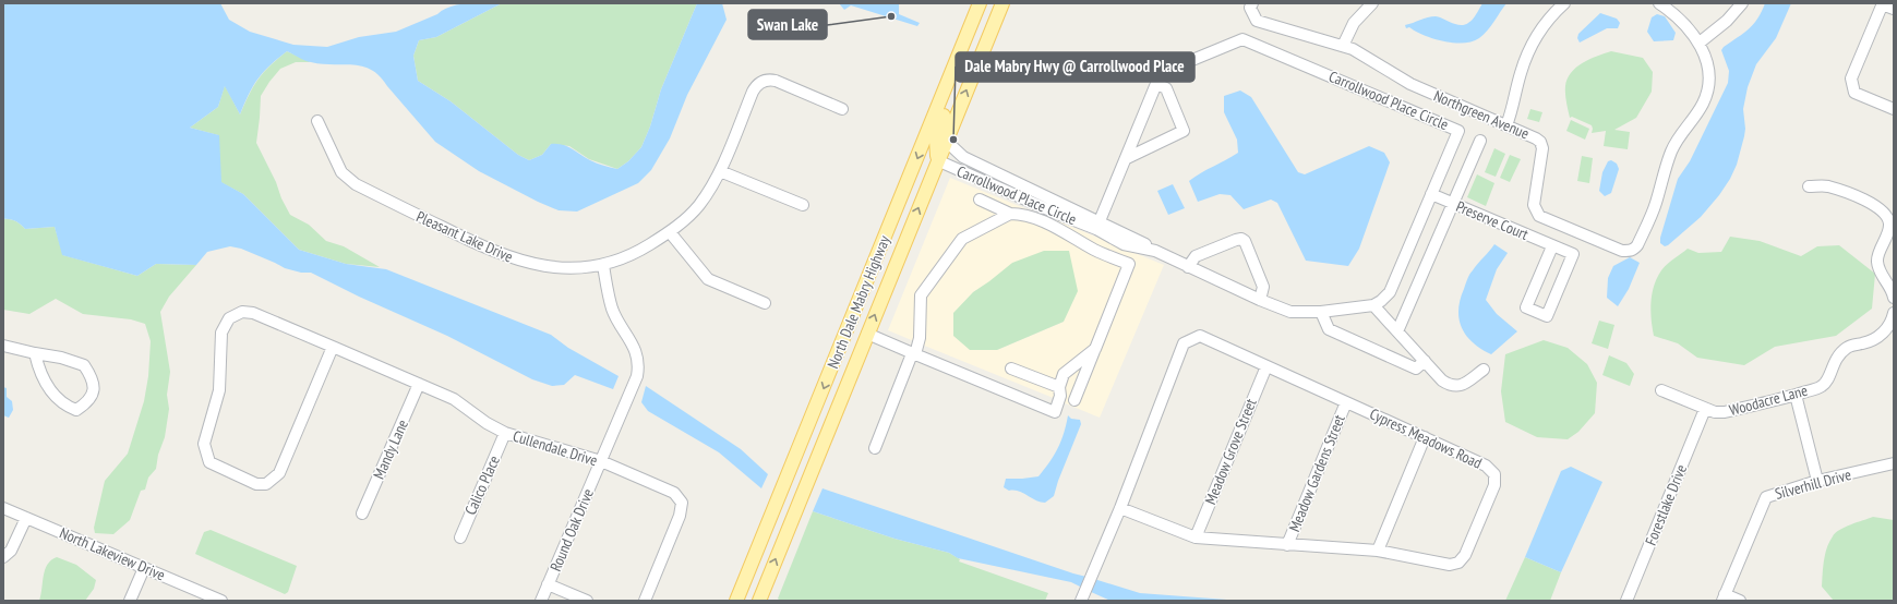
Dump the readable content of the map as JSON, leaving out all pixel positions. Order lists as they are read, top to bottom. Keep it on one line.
{"streets":{"main road":["North Dale Mabry Highway"],"street":["Carrollwood Place Circle","Northgreen Avenue","Preserve Court","Pleasant Lake Drive","Woodacre Lane","Cypress Meadows Road","Cullendale Drive","Mandy Lane","Meadow Grove Street","Meadow Gardens Street","Silverhill Drive","Calico Place","Forestlake Drive","Round Oak Drive","North Lakeview Drive"]},"crossings":[["Carrollwood Place Circle","Preserve Court"],["Carrollwood Place Circle","North Dale Mabry Highway"],["Pleasant Lake Drive","Round Oak Drive"],["Woodacre Lane","Forestlake Drive"],["Cypress Meadows Road","Meadow Grove Street"],["Cypress Meadows Road","Meadow Gardens Street"],["Cullendale Drive","Mandy Lane"],["Cullendale Drive","Calico Place"],["Cullendale Drive","Round Oak Drive"]],"places":["Swan Lake","Dale Mabry Hwy @ Carrollwood Place"]}
